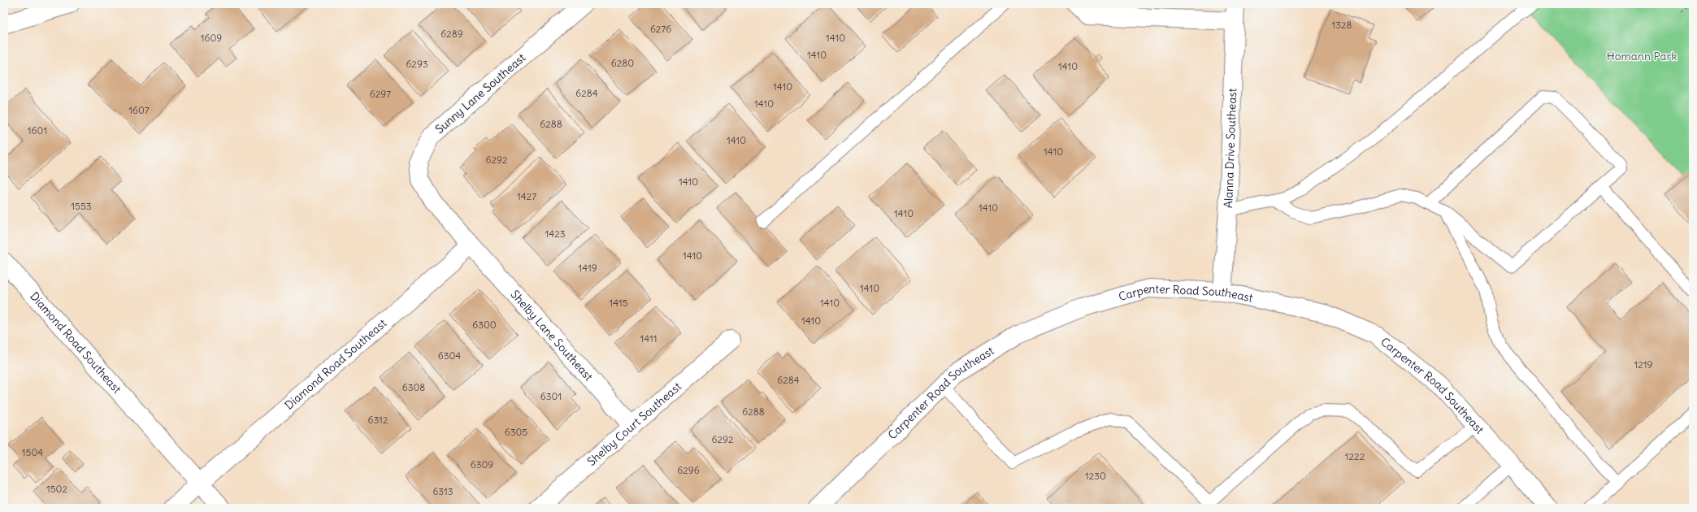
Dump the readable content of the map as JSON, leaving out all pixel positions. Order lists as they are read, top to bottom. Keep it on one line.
{"streets":{"street":["Sunny Lane Southeast","Alanna Drive Southeast","Carpenter Road Southeast","Shelby Lane Southeast","Diamond Road Southeast","Shelby Court Southeast"]},"crossings":[["Sunny Lane Southeast","Shelby Lane Southeast"],["Sunny Lane Southeast","Diamond Road Southeast"],["Alanna Drive Southeast","Carpenter Road Southeast"],["Shelby Lane Southeast","Diamond Road Southeast"],["Shelby Lane Southeast","Shelby Court Southeast"]],"parks":["Homann Park"],"house_numbers":["1328","6276","6289","1609","1410","1410","6280","6293","1410","1410","6284","6297","1410","1607","6288","1601","1410","1410","6292","1410","1427","1553","1410","1410","1423","1410","1419","1410","1415","1410","1410","6300","1411","6304","1219","6284","6308","6301","6288","6312","6305","6292","1504","1222","6309","6296","1230","1502","6313"]}
